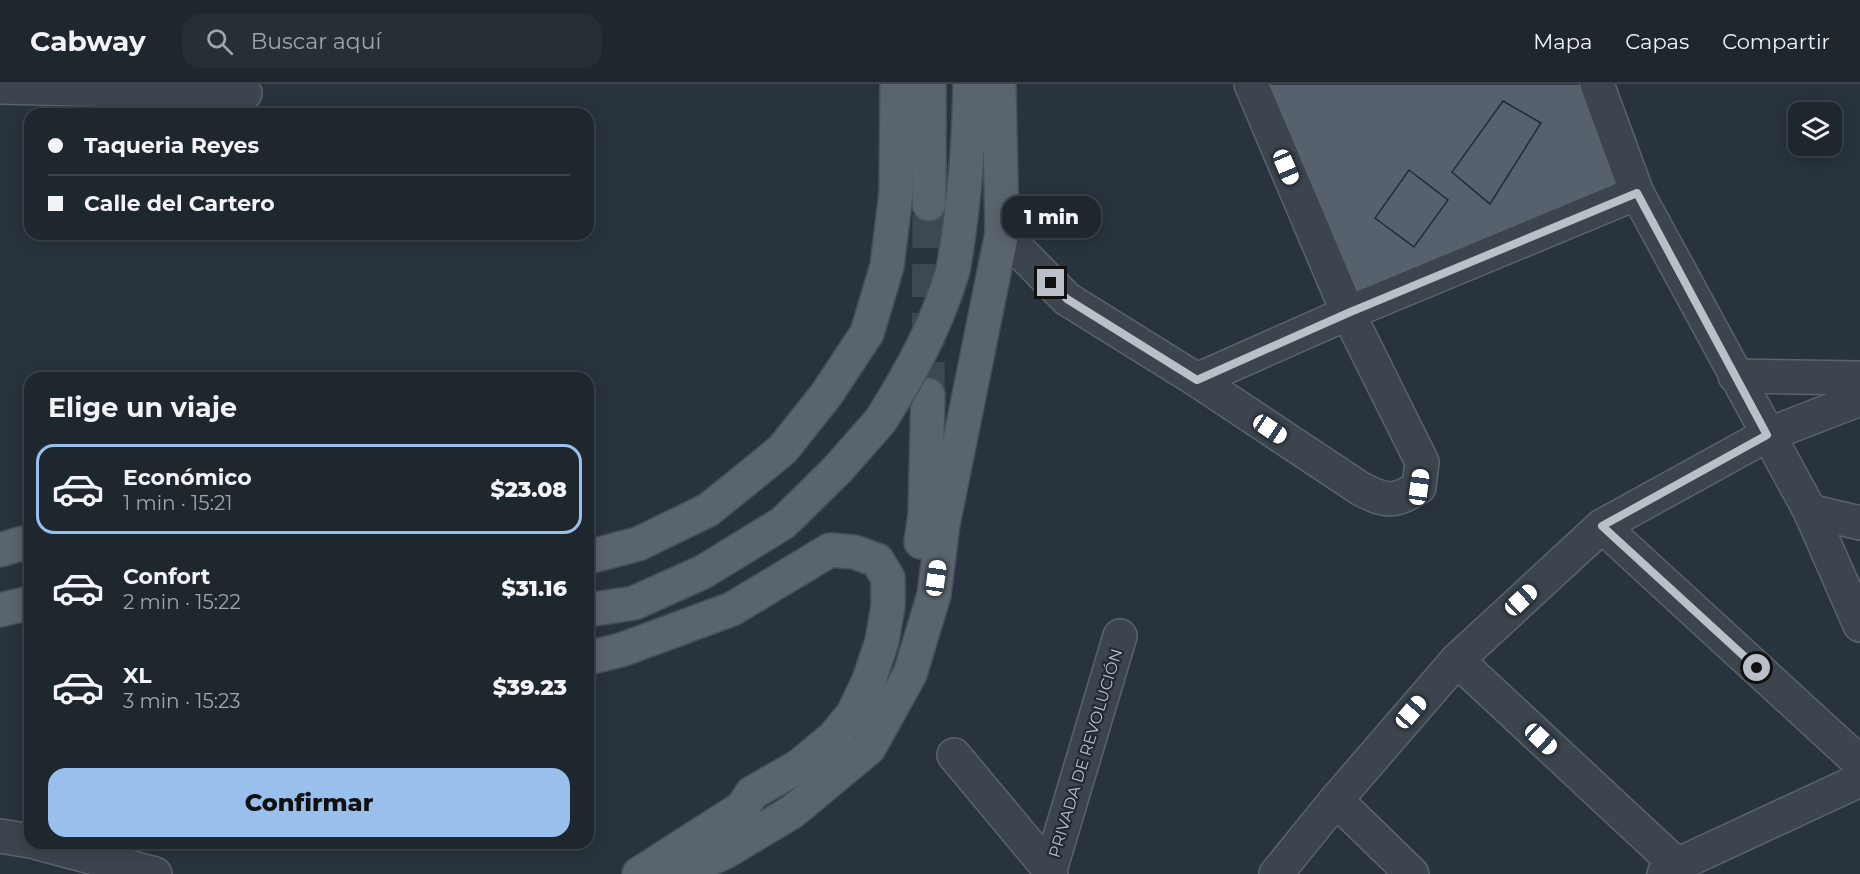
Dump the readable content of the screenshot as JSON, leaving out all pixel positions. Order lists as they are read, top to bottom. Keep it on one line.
{"streets":{"street":["PRIVADA DE REVOLUCIÓN"]},"page":{"header":"Cabway","search":"Buscar aquí","nav":["Mapa","Capas","Compartir"],"banner":["Taqueria Reyes","Calle del Cartero"],"bubble":"1 min","heading":"Elige un viaje","list":[{"name":"Económico","note":"1 min · 15:21","value":"$23.08"},{"name":"Confort","note":"2 min · 15:22","value":"$31.16"},{"name":"XL","note":"3 min · 15:23","value":"$39.23"}],"buttons":"Confirmar"}}
